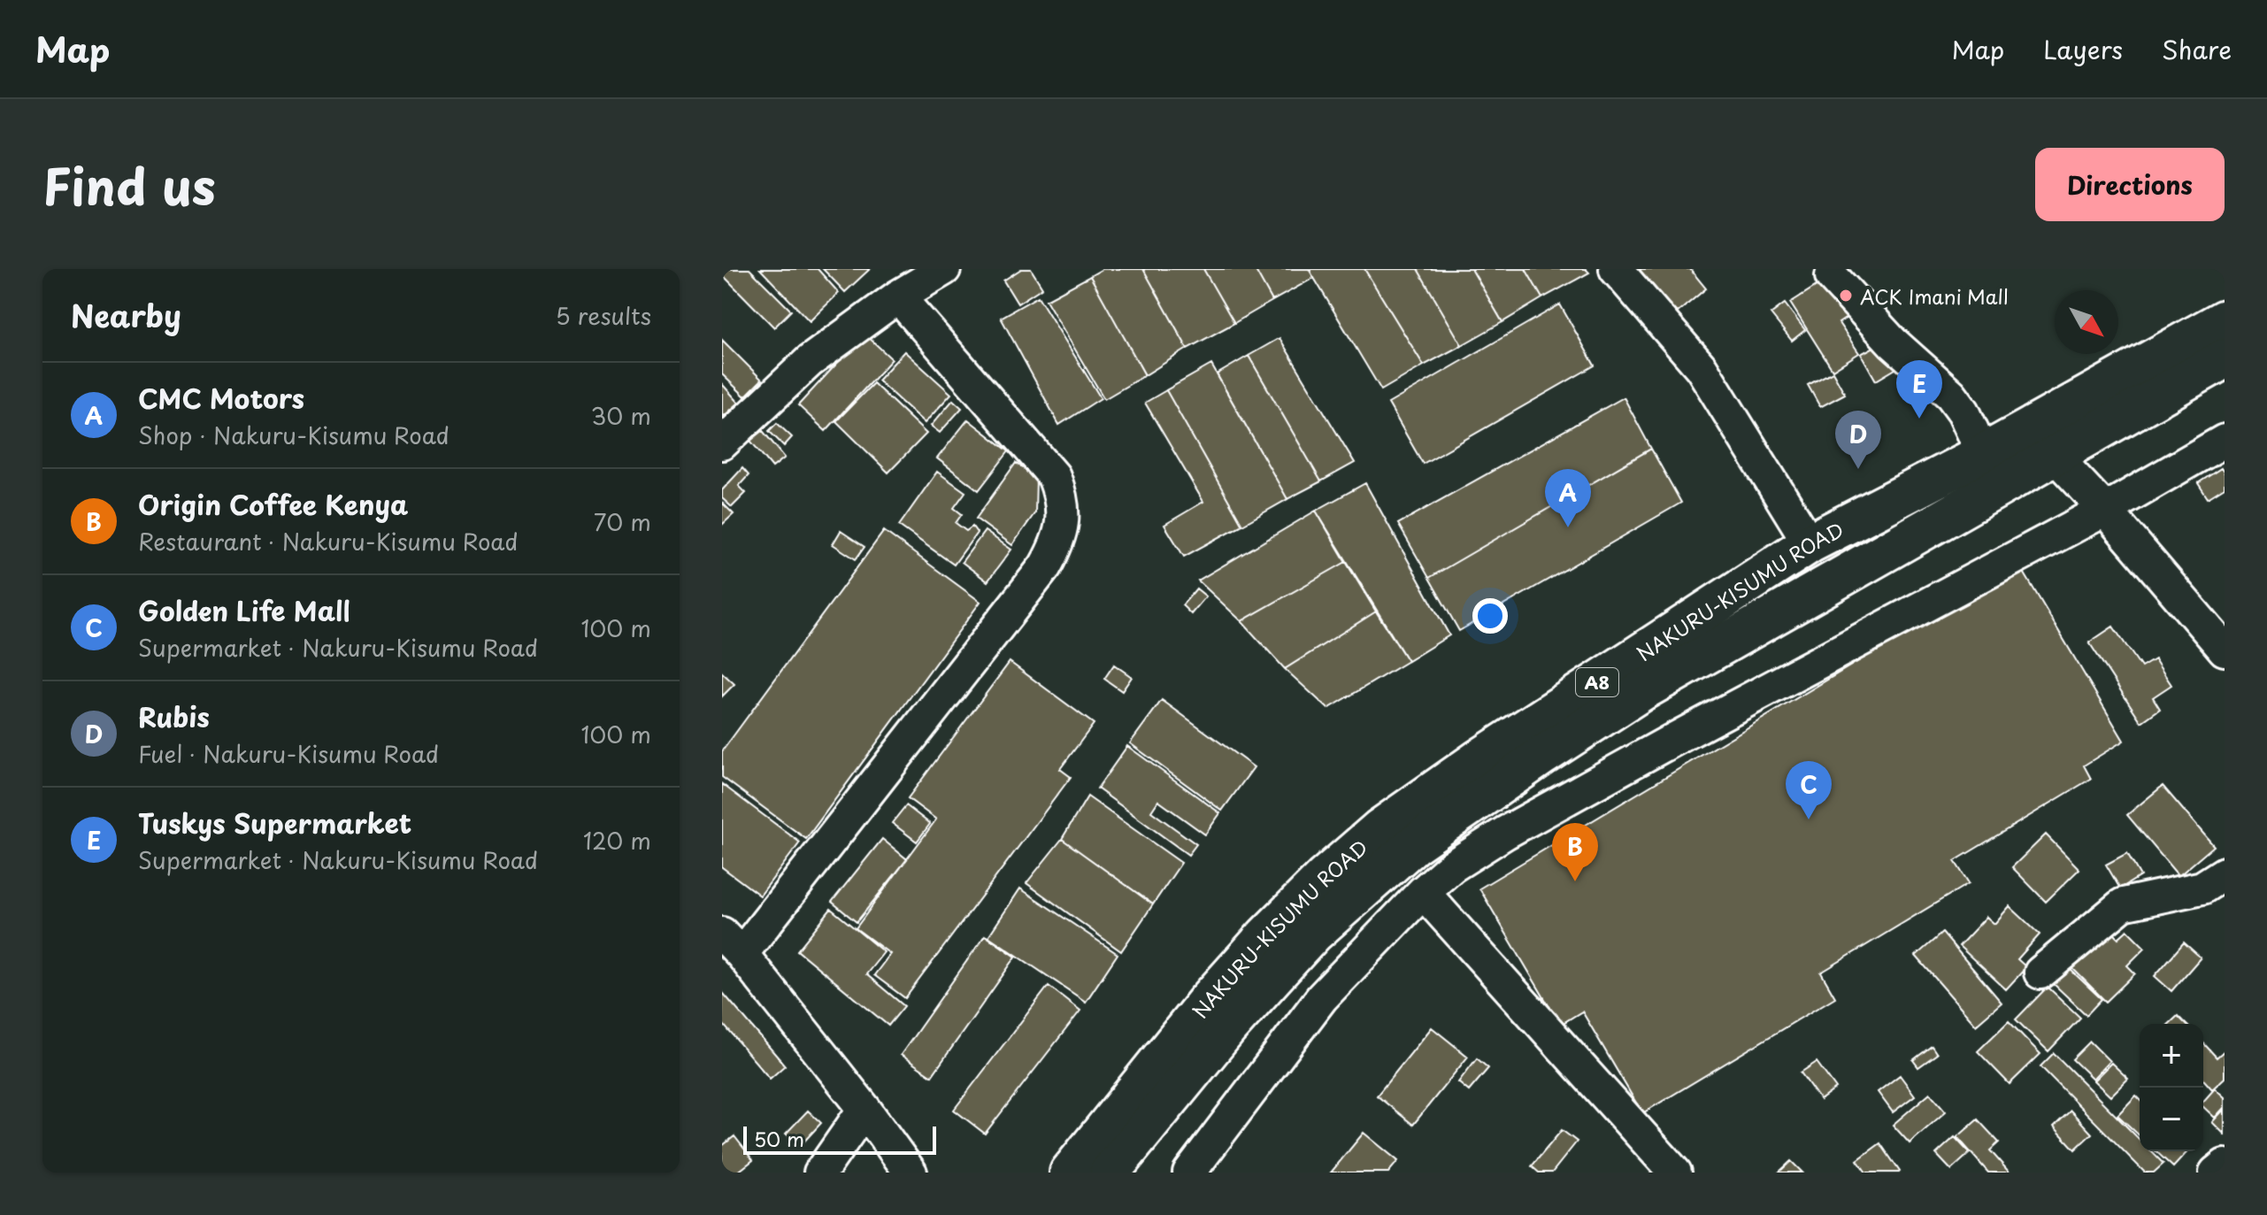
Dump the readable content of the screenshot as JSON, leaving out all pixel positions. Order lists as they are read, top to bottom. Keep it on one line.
{"streets":{"highway":["NAKURU-KISUMU ROAD","A8"]},"places":["ACK Imani Mall"],"scale_bar":"50 m","north":"bottom right","page":{"header":"Map","nav":["Map","Layers","Share"],"title":"Find us","buttons":"Directions","heading":["Nearby","5 results"],"pins":["E","D","A","C","B"],"list":[{"mark":"A","name":"CMC Motors","note":"Shop · Nakuru-Kisumu Road","value":"30 m"},{"mark":"B","name":"Origin Coffee Kenya","note":"Restaurant · Nakuru-Kisumu Road","value":"70 m"},{"mark":"C","name":"Golden Life Mall","note":"Supermarket · Nakuru-Kisumu Road","value":"100 m"},{"mark":"D","name":"Rubis","note":"Fuel · Nakuru-Kisumu Road","value":"100 m"},{"mark":"E","name":"Tuskys Supermarket","note":"Supermarket · Nakuru-Kisumu Road","value":"120 m"}],"map_buttons":["+","−"],"scale":"50 m"}}
